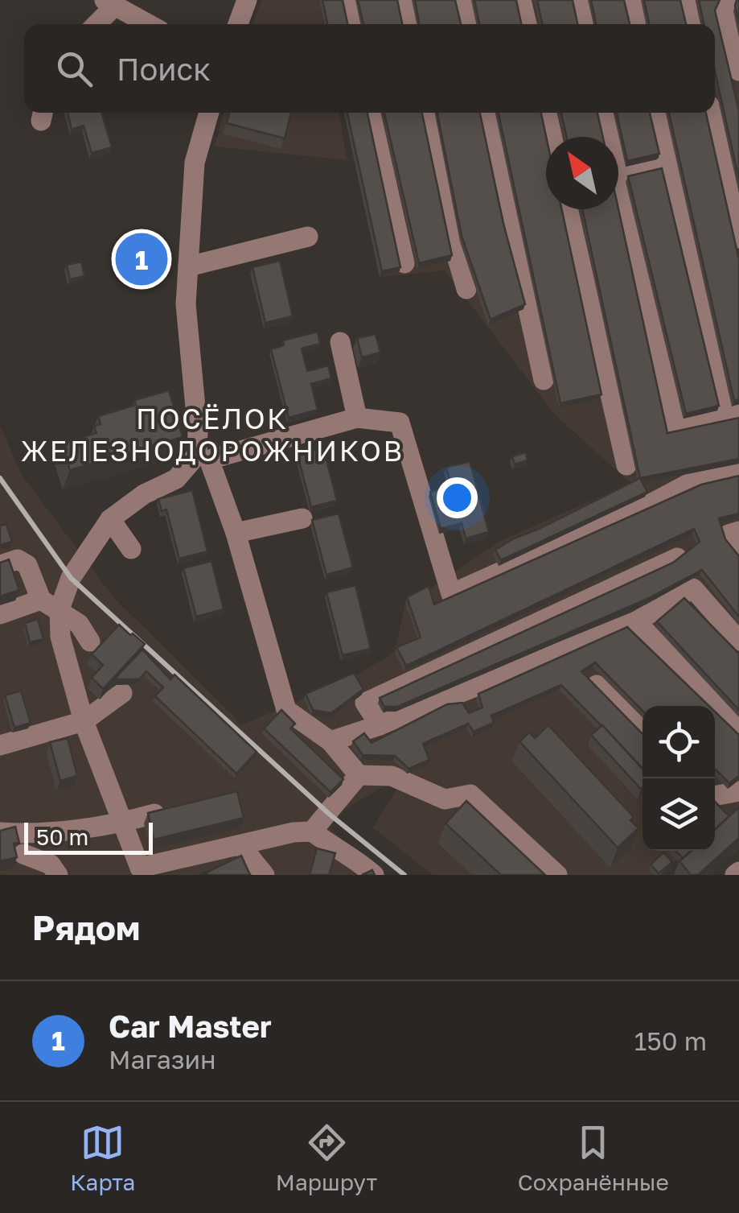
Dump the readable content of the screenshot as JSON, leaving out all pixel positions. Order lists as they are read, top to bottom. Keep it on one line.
{"districts":["ПОСЁЛОК ЖЕЛЕЗНОДОРОЖНИКОВ"],"scale_bar":"50 m","north":"top left","page":{"search":"Поиск","pins":"1","scale":"50 m","heading":"Рядом","list":[{"mark":"1","name":"Car Master","note":"Магазин","value":"150 m"}],"nav":["Карта","Маршрут","Сохранённые"]}}
